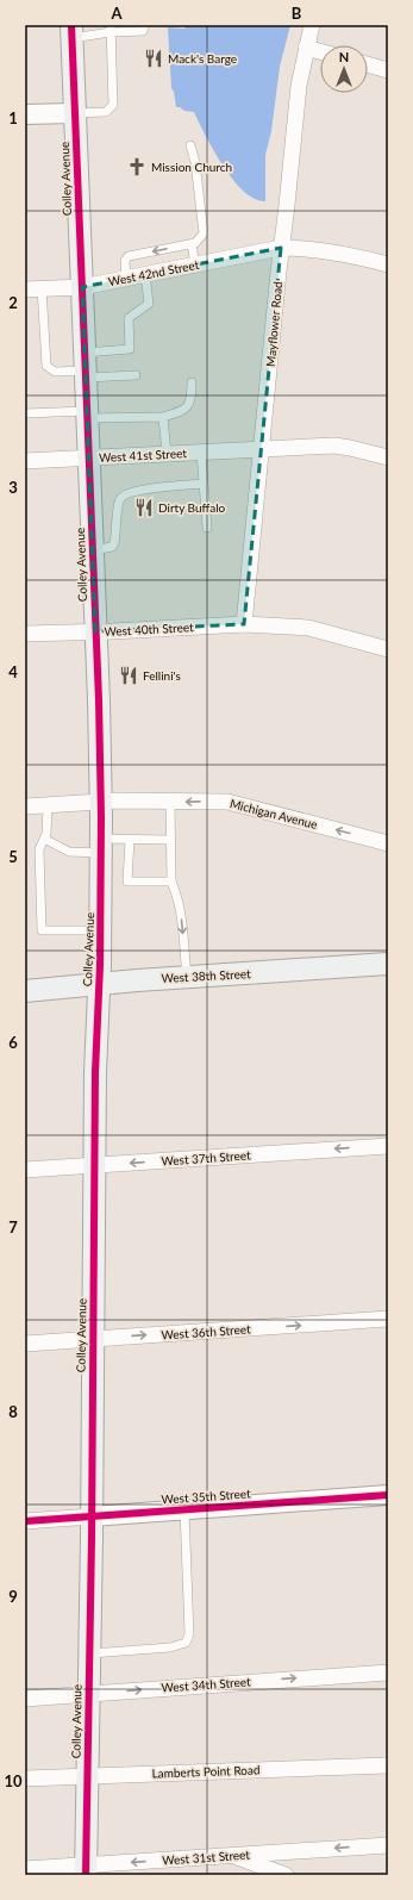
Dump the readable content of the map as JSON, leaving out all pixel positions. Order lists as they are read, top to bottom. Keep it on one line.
{"streets":{"main road":["Colley Avenue","West 38th Street"],"street":["West 42nd Street","Mayflower Road","West 41st Street","West 40th Street","Michigan Avenue","West 37th Street","West 36th Street","West 35th Street","West 34th Street","Lamberts Point Road","West 31st Street"]},"crossings":[["Colley Avenue","West 42nd Street"],["Colley Avenue","West 41st Street"],["Colley Avenue","West 40th Street"],["Colley Avenue","Michigan Avenue"],["Colley Avenue","West 38th Street"],["Colley Avenue","West 37th Street"],["Colley Avenue","West 36th Street"],["Colley Avenue","West 35th Street"],["Colley Avenue","West 34th Street"],["Colley Avenue","Lamberts Point Road"],["Colley Avenue","West 31st Street"],["West 42nd Street","Mayflower Road"],["Mayflower Road","West 41st Street"],["Mayflower Road","West 40th Street"]],"one_way":["Michigan Avenue","West 37th Street","West 36th Street","West 34th Street","West 31st Street"],"places":{"restaurant":["Mack's Barge","Dirty Buffalo","Fellini's"],"church":["Mission Church"]},"north":"top","grid":{"columns":["A","B"],"rows":["1","2","3","4","5","6","7","8","9","10"]}}
